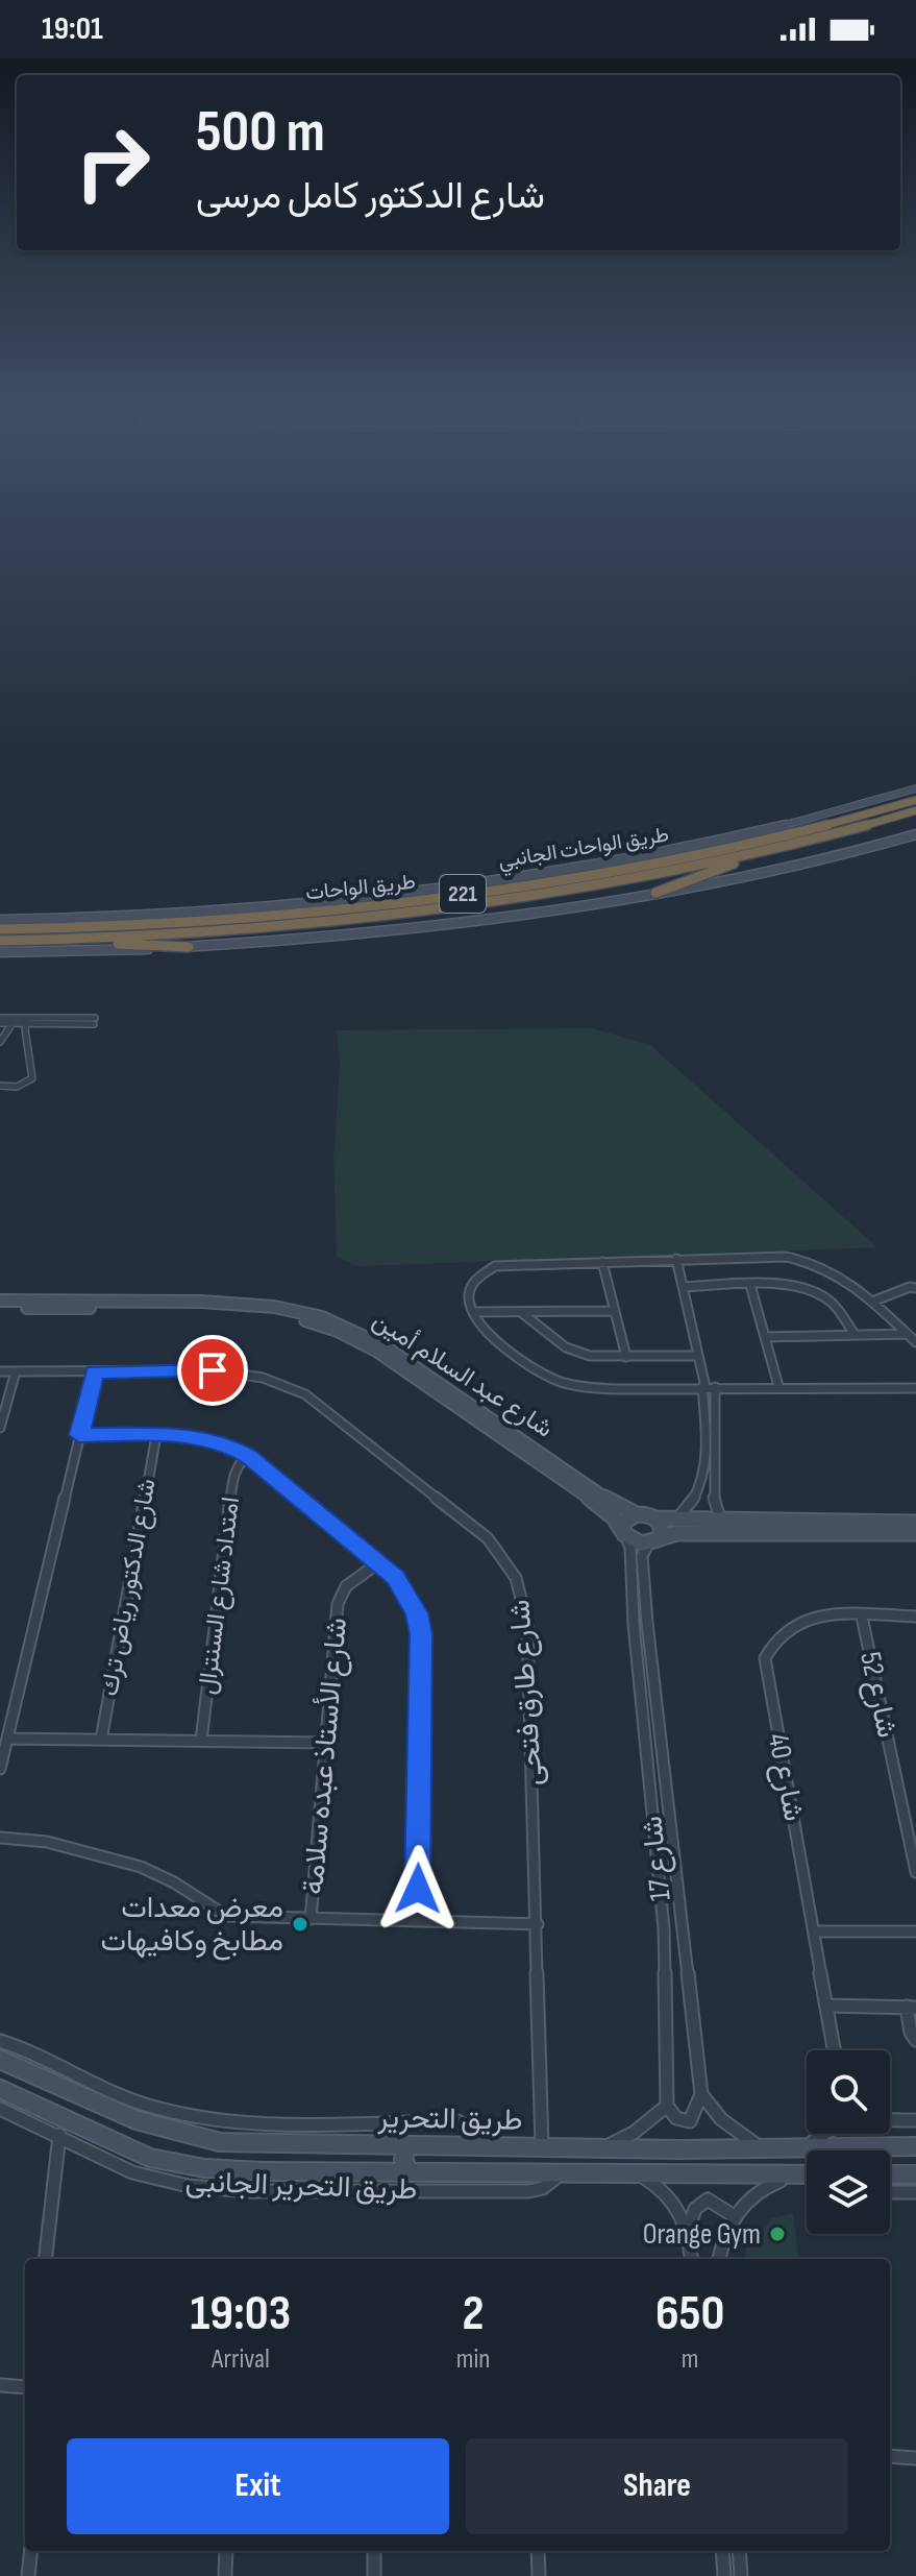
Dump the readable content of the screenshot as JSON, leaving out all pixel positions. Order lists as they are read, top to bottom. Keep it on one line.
{"streets":{"highway":["طريق الواحات","221"],"street":["طريق الواحات الجانبي","شارع عبد السلام أمين","شارع الدكتور رياض ترك","امتداد شارع السنترال","شارع طارق فتحى","شارع 52","شارع الأستاذ عبده سلامة","شارع 40","شارع 17","طريق التحرير","طريق التحرير الجانبى"]},"crossings":[["شارع عبد السلام أمين","شارع 17"],["شارع طارق فتحى","طريق التحرير"],["شارع 52","شارع 40"],["طريق التحرير","طريق التحرير الجانبى"]],"places":["معرض معدات مطابخ وكافيهات","Orange Gym"],"page":{"status":"19:01","turn":["500 m","شارع الدكتور كامل مرسى"],"eta":["19:03","Arrival","2","min","650","m"],"buttons":["Exit","Share"]}}
